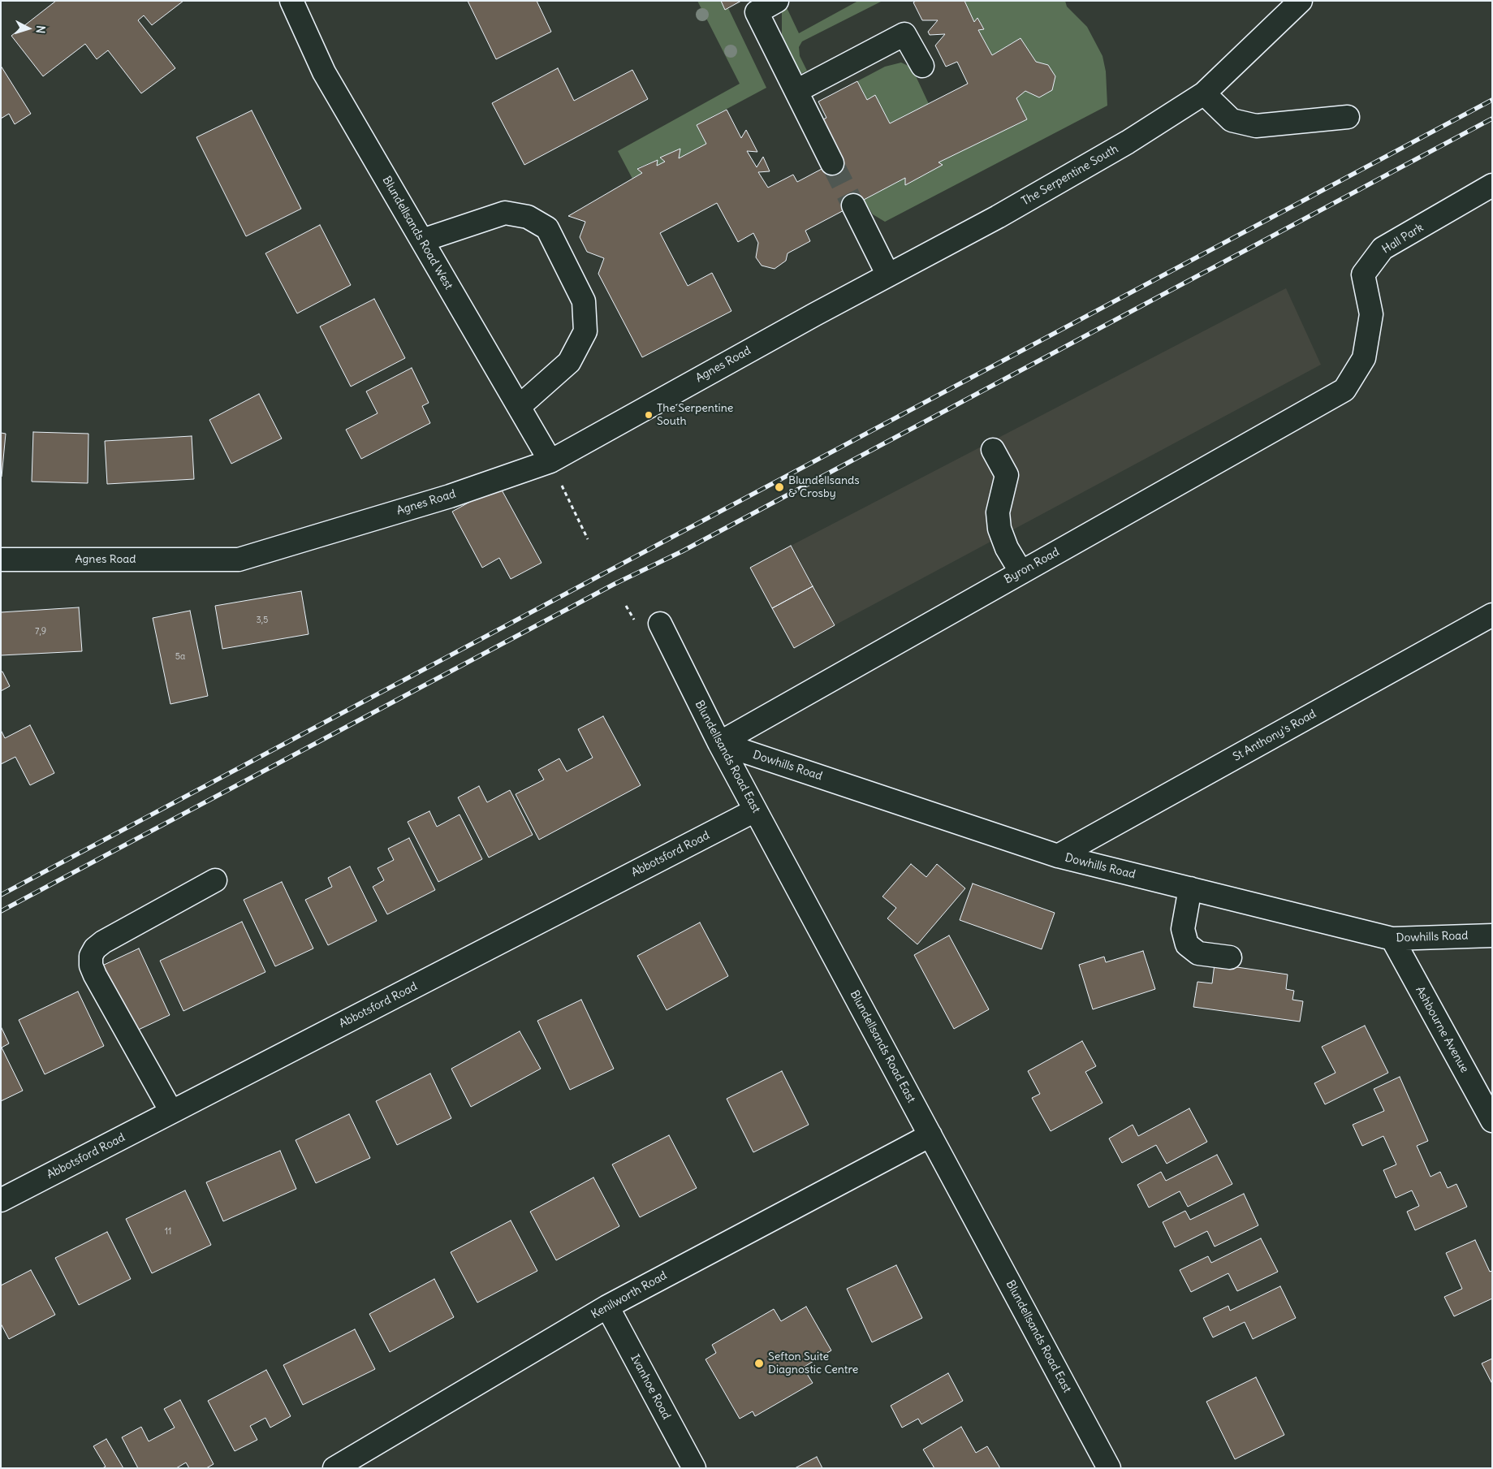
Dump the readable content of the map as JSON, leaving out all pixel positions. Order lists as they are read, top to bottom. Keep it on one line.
{"streets":{"street":["The Serpentine South","Blundellsands Road West","Hall Park","Agnes Road","Byron Road","St Anthony's Road","Blundellsands Road East","Dowhills Road","Abbotsford Road","Ashbourne Avenue","Kenilworth Road","Ivanhoe Road"]},"crossings":[["The Serpentine South","Agnes Road"],["Blundellsands Road West","Agnes Road"],["Hall Park","Byron Road"],["Byron Road","Blundellsands Road East"],["Byron Road","Dowhills Road"],["St Anthony's Road","Dowhills Road"],["Blundellsands Road East","Dowhills Road"],["Blundellsands Road East","Abbotsford Road"],["Blundellsands Road East","Kenilworth Road"],["Dowhills Road","Ashbourne Avenue"],["Kenilworth Road","Ivanhoe Road"]],"places":["The Serpentine South","Blundellsands & Crosby","Sefton Suite Diagnostic Centre"],"house_numbers":["3,5","7,9","5a","11"],"north":"right"}
